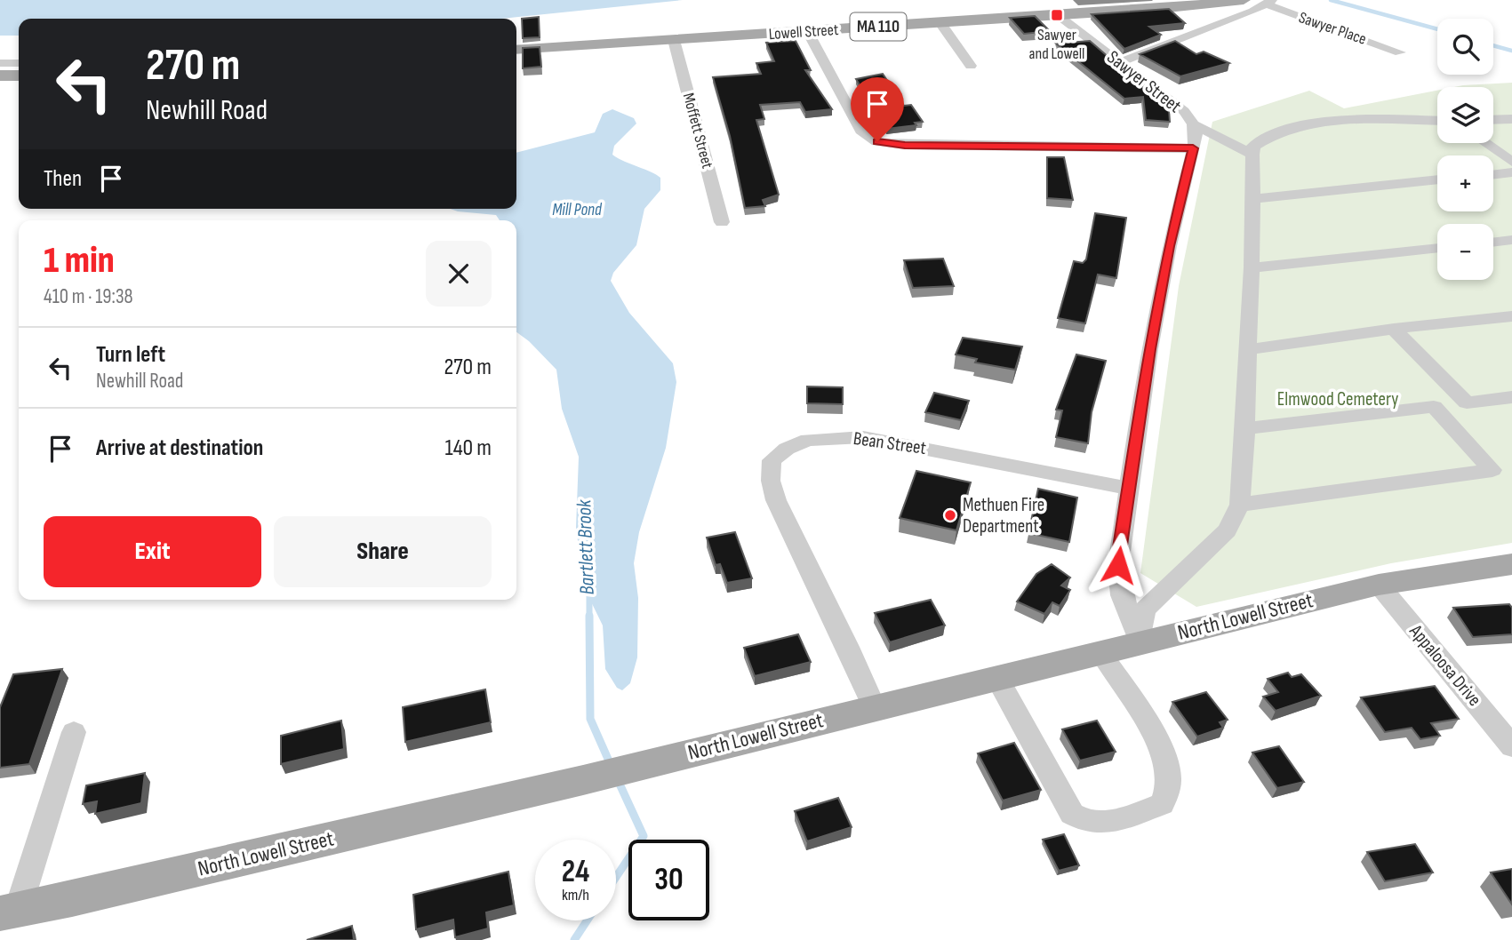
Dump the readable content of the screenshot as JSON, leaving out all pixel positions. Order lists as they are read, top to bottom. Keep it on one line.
{"streets":{"main road":["MA 110","Lowell Street","North Lowell Street"],"street":["Sawyer Place","Sawyer Street","Moffett Street","Bean Street","Appaloosa Drive"]},"crossings":[["Lowell Street","Sawyer Street"],["Lowell Street","Moffett Street"],["Sawyer Street","Bean Street"],["Sawyer Street","North Lowell Street"],["Bean Street","North Lowell Street"],["North Lowell Street","Appaloosa Drive"]],"water":["Mill Pond","Bartlett Brook"],"parks":["Elmwood Cemetery"],"places":{"transit":["Sawyer and Lowell"],"other":["Methuen Fire Department"]},"page":{"map_buttons":["+","−"],"turn":["270 m","Newhill Road"],"then":"Then","heading":["1 min","410 m · 19:38"],"list":[{"name":"Turn left","note":"Newhill Road","value":"270 m"},{"name":"Arrive at destination","value":"140 m"}],"buttons":["Exit","Share"],"speed":"24 km/h","limit":"30"}}
